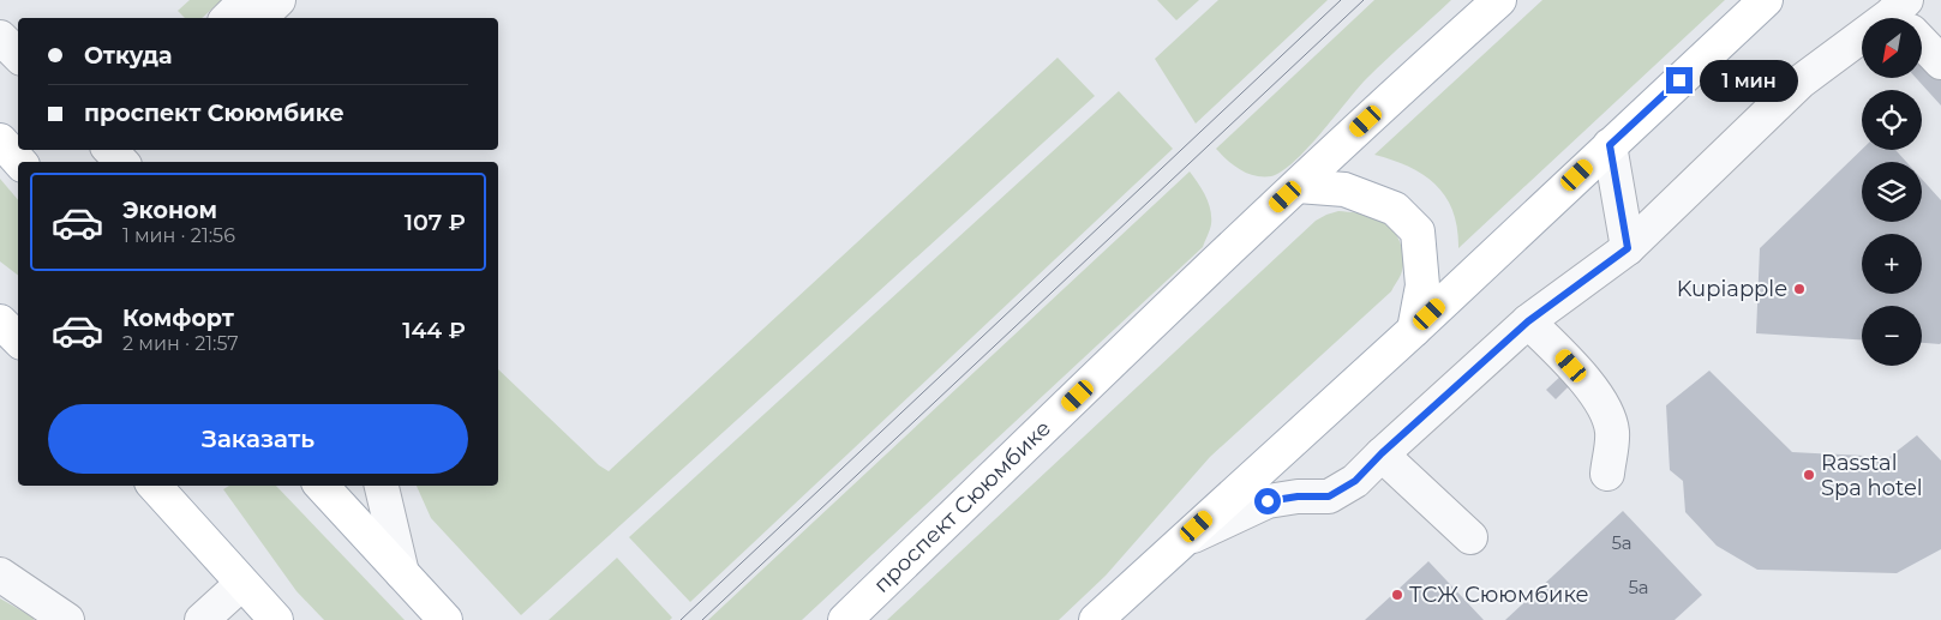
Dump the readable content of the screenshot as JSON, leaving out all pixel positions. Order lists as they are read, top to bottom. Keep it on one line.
{"streets":{"main road":["проспект Сююмбике"]},"places":["Kupiapple","Rasstal Spa hotel","ТСЖ Сююмбике"],"house_numbers":["5а","5а"],"north":"bottom left","page":{"map_buttons":["+","−"],"banner":["Откуда","проспект Сююмбике"],"bubble":"1 мин","list":[{"name":"Эконом","note":"1 мин · 21:56","value":"107 ₽"},{"name":"Комфорт","note":"2 мин · 21:57","value":"144 ₽"}],"buttons":"Заказать"}}
